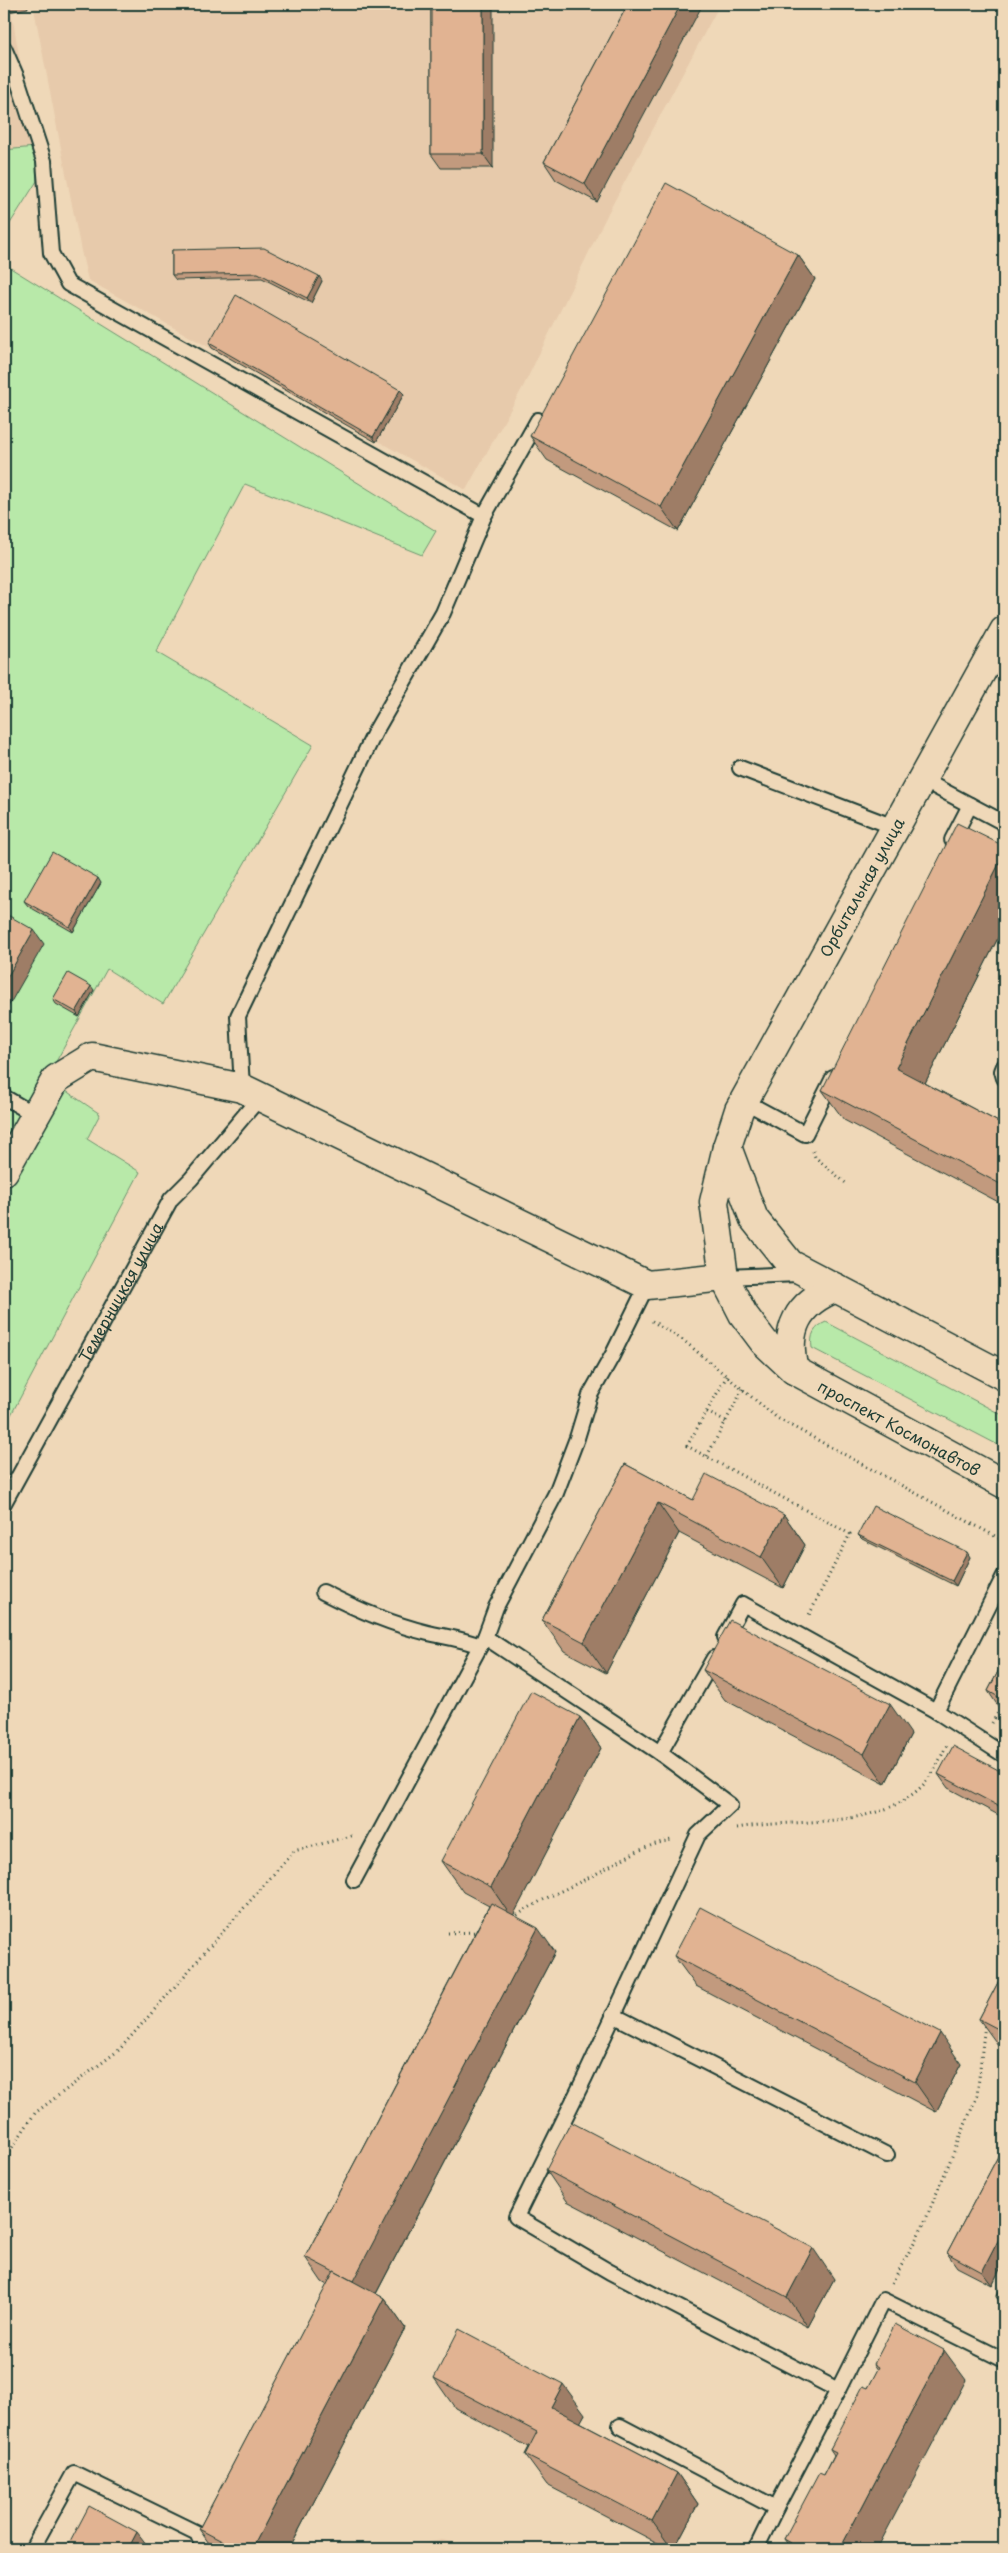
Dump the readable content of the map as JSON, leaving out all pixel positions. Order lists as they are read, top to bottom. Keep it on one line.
{"streets":{"main road":["Орбитальная улица","проспект Космонавтов"],"lane":["Темерницкая улица"]},"crossings":[["Орбитальная улица","проспект Космонавтов"]]}
